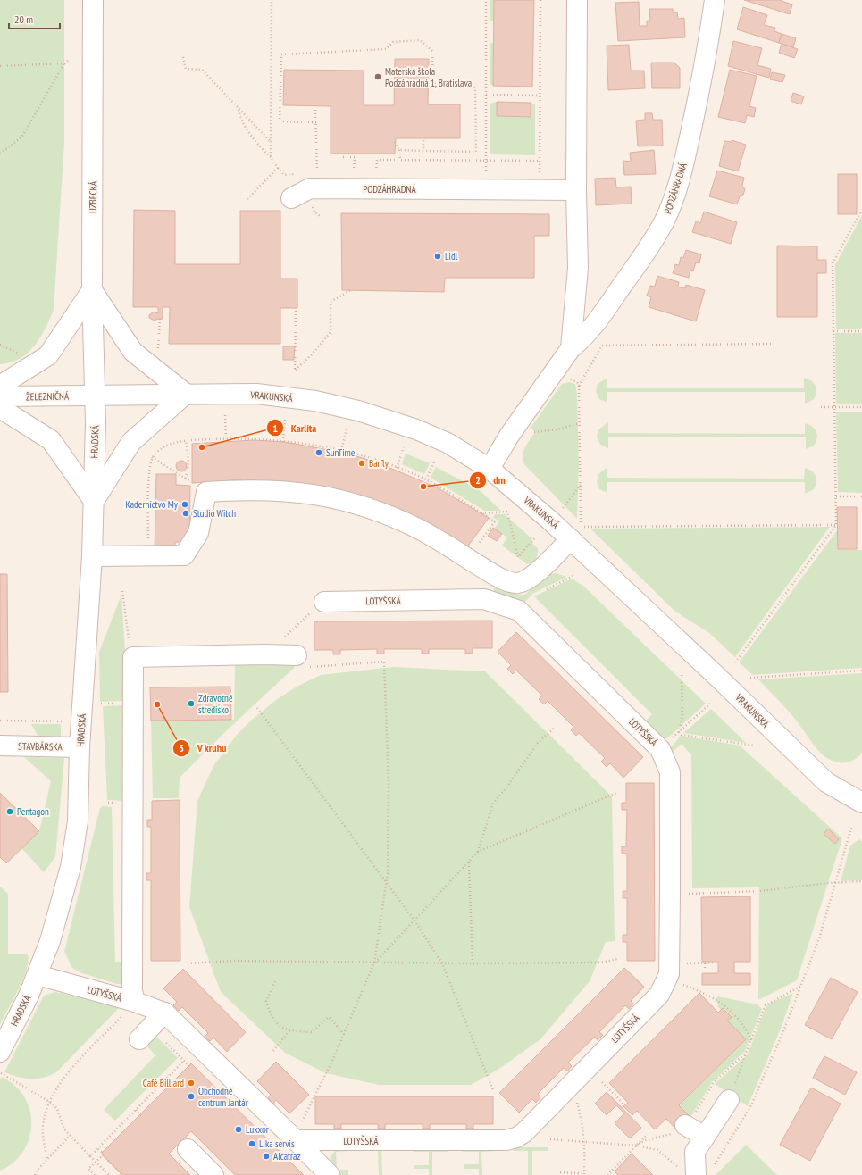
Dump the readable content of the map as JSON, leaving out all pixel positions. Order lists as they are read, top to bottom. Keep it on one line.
{"streets":{"street":["PODZÁHRADNÁ","UZBECKÁ","ŽELEZNIČNÁ","VRAKUNSKÁ","HRADSKÁ","LOTYŠSKÁ","STAVBÁRSKA"]},"crossings":[["PODZÁHRADNÁ","VRAKUNSKÁ"],["UZBECKÁ","ŽELEZNIČNÁ"],["UZBECKÁ","VRAKUNSKÁ"],["UZBECKÁ","HRADSKÁ"],["ŽELEZNIČNÁ","VRAKUNSKÁ"],["ŽELEZNIČNÁ","HRADSKÁ"],["VRAKUNSKÁ","HRADSKÁ"],["HRADSKÁ","LOTYŠSKÁ"],["HRADSKÁ","STAVBÁRSKA"]],"places":["Materská škola Podzáhradná 1, Bratislava","Lidl","Karlita","SunTime","Barfly","dm","Kaderníctvo My","Studio Witch","Zdravotné stredisko","V kruhu","Pentagon","Café Billiard","Obchodné centrum Jantár","Luxxor","Lika servis","Alcatraz"],"scale_bar":"20 m"}
